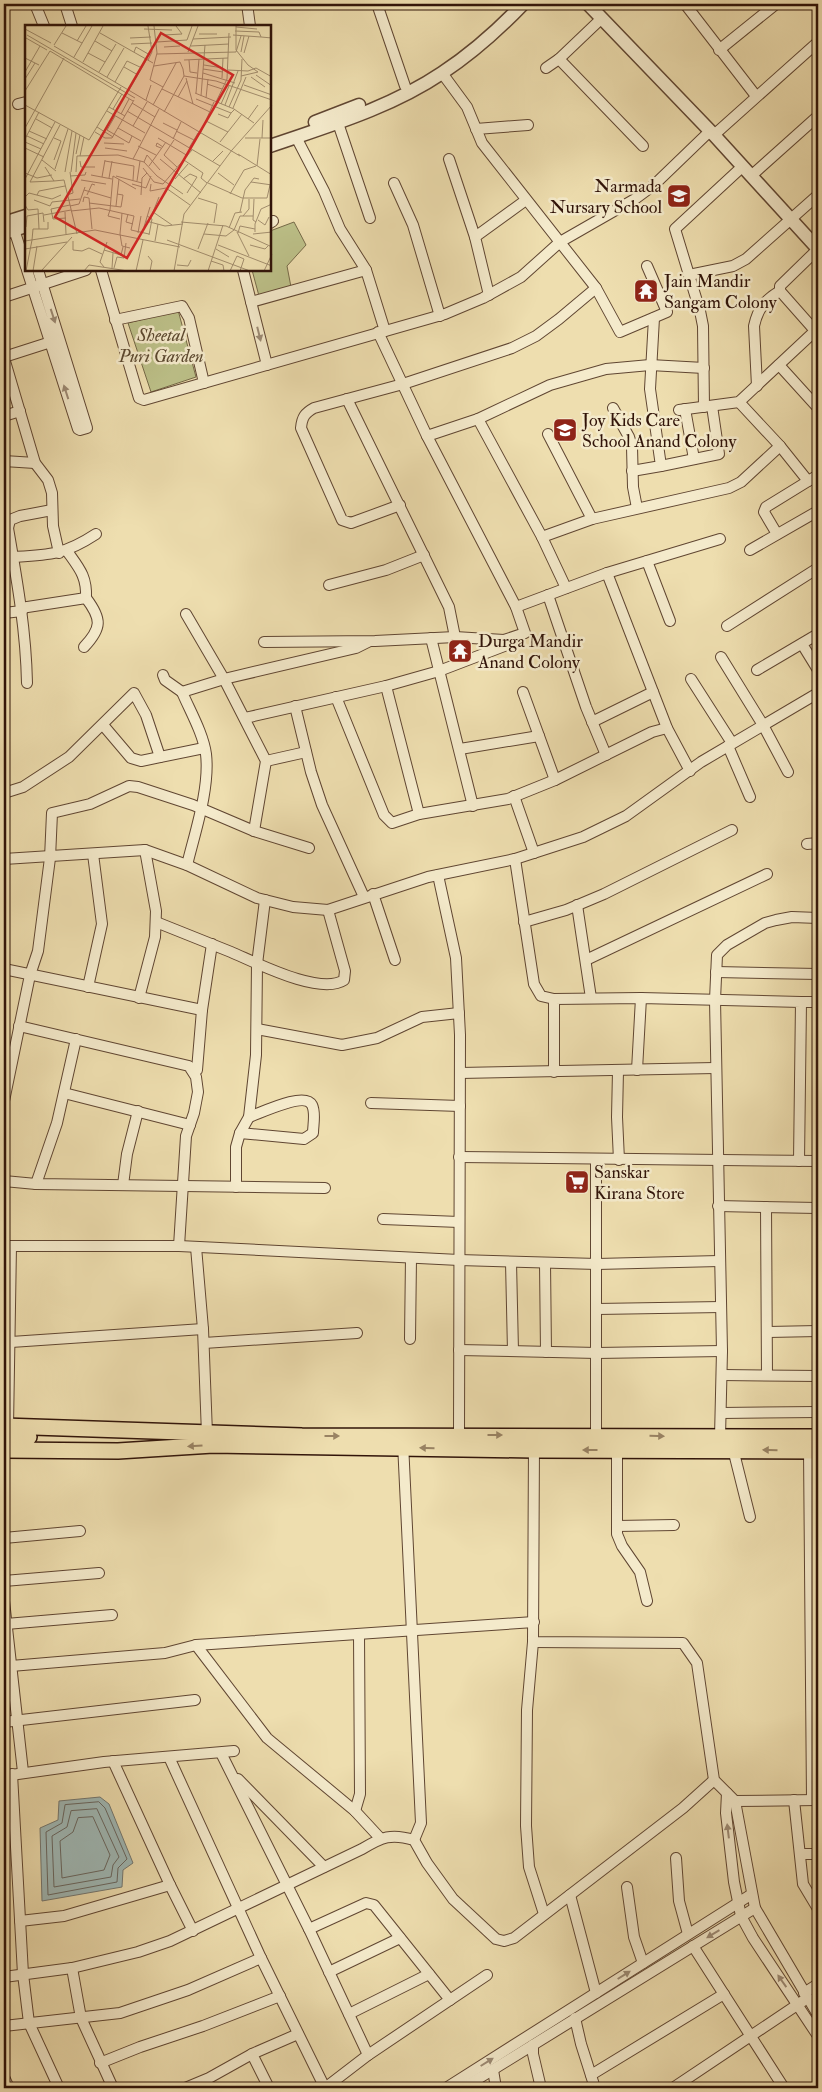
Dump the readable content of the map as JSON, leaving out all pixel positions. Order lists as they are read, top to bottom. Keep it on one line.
{"parks":["Sheetal Puri Garden"],"places":{"school or university":["Narmada Nursary School","Joy Kids Care School Anand Colony"],"temple":["Jain Mandir Sangam Colony","Durga Mandir Anand Colony"],"supermarket":["Sanskar Kirana Store"]}}
